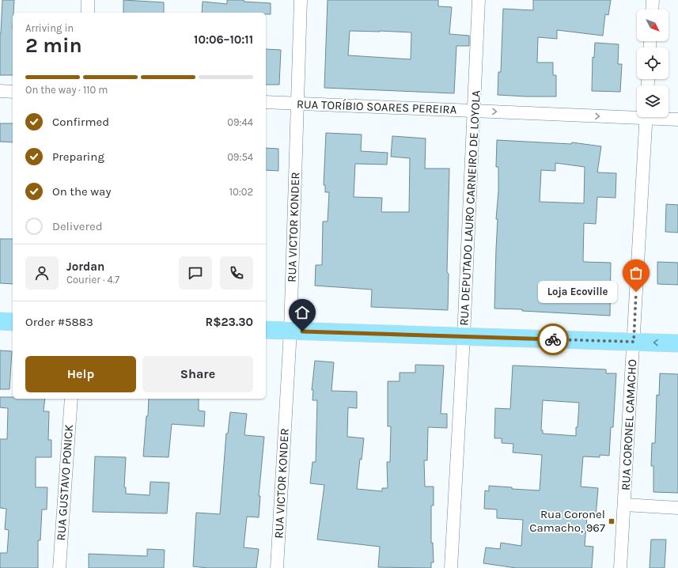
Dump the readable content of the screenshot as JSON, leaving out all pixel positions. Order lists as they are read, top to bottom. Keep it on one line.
{"streets":{"street":["RUA TORÍBIO SOARES PEREIRA","RUA DEPUTADO LAURO CARNEIRO DE LOYOLA","RUA VICTOR KONDER","RUA CORONEL CAMACHO","RUA GUSTAVO PONICK"]},"crossings":[["RUA TORÍBIO SOARES PEREIRA","RUA DEPUTADO LAURO CARNEIRO DE LOYOLA"],["RUA TORÍBIO SOARES PEREIRA","RUA VICTOR KONDER"]],"one_way":["RUA TORÍBIO SOARES PEREIRA"],"places":{"other":["Loja Ecoville"],"transit":["Rua Coronel Camacho, 967"]},"north":"bottom right","page":{"heading":["2 min","Arriving in","10:06–10:11"],"panel":["Jordan","Courier · 4.7","Order #5883","R$23.30"],"bar":"On the way · 110 m","list":[["Confirmed","09:44"],["Preparing","09:54"],["On the way","10:02"],"Delivered"],"bubble":"Loja Ecoville","buttons":["Help","Share"]}}
